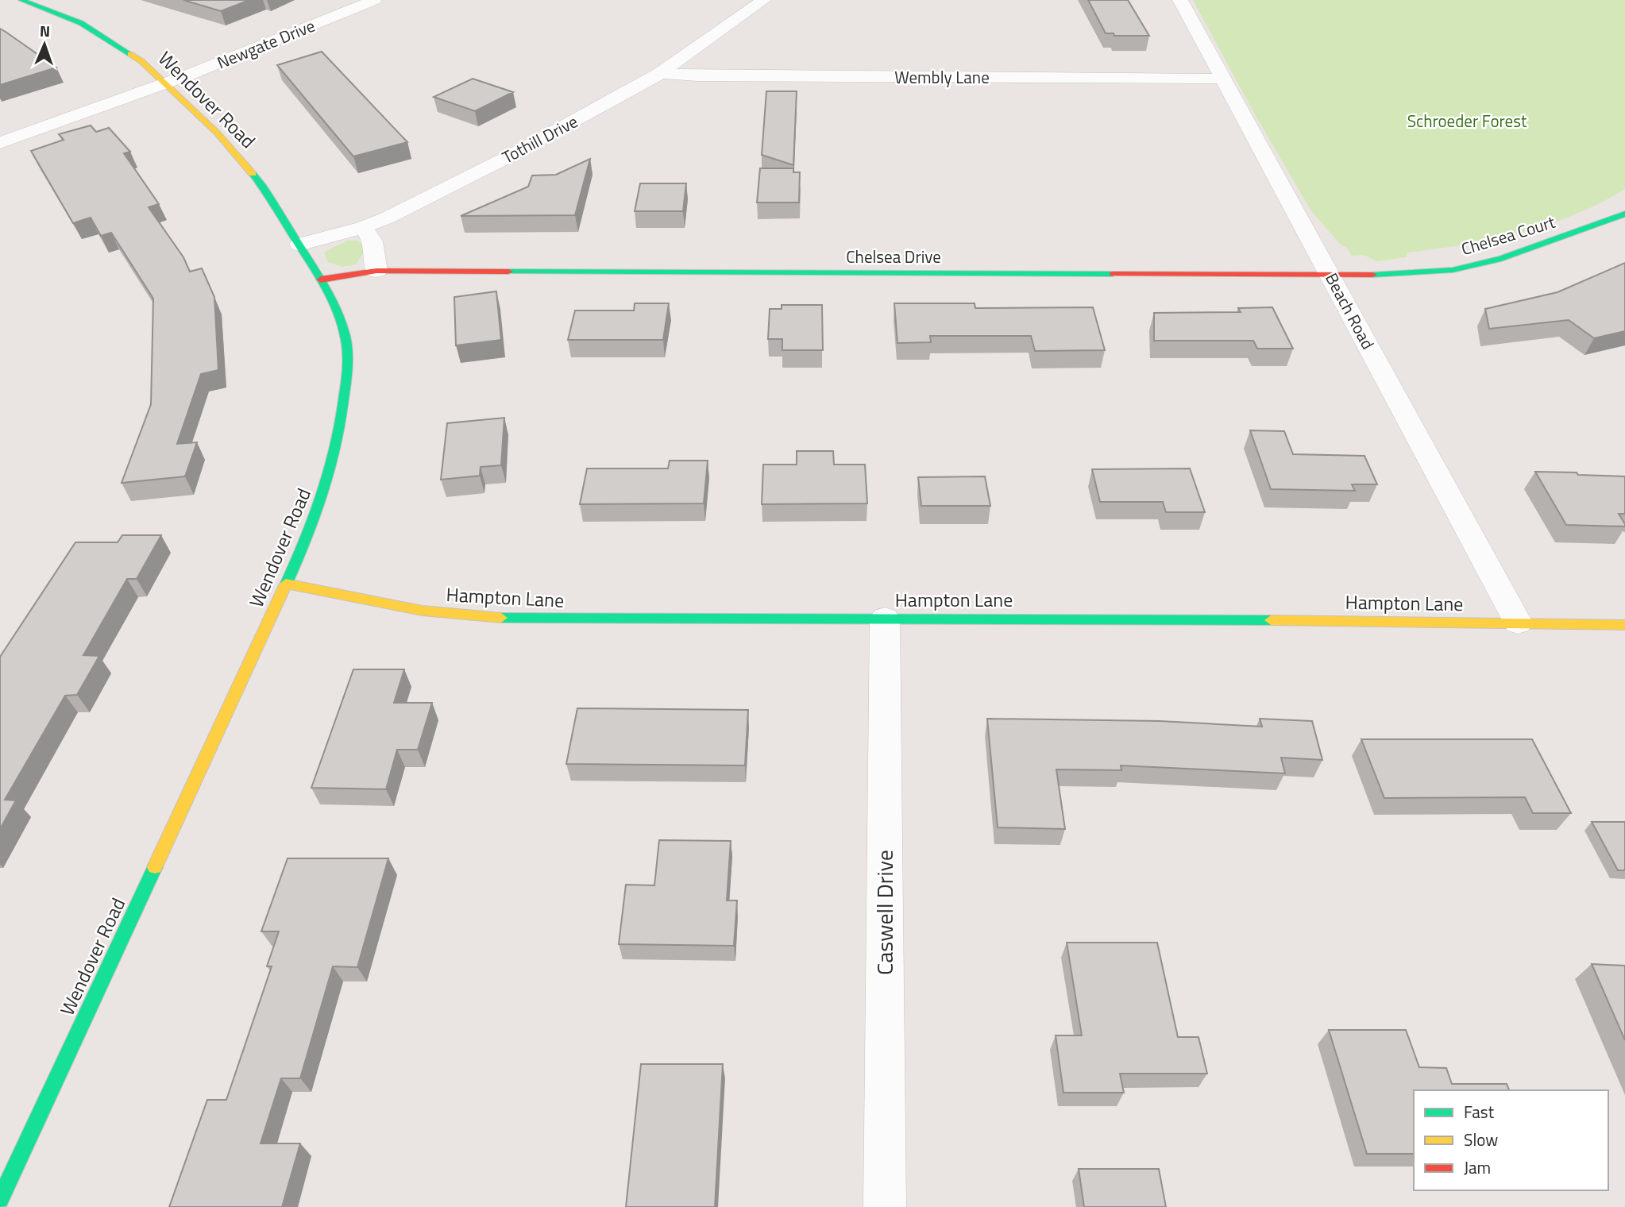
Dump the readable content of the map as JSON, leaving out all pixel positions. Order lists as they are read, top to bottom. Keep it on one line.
{"streets":{"street":["Newgate Drive","Wembly Lane","Wendover Road","Tothill Drive","Chelsea Court","Chelsea Drive","Beach Road","Hampton Lane","Caswell Drive"]},"crossings":[["Newgate Drive","Wendover Road"],["Wembly Lane","Tothill Drive"],["Wembly Lane","Beach Road"],["Wendover Road","Tothill Drive"],["Wendover Road","Chelsea Drive"],["Wendover Road","Hampton Lane"],["Chelsea Court","Chelsea Drive"],["Chelsea Court","Beach Road"],["Chelsea Drive","Beach Road"],["Beach Road","Hampton Lane"],["Hampton Lane","Caswell Drive"]],"parks":["Schroeder Forest"],"legend":["Fast","Slow","Jam"],"north":"top"}
